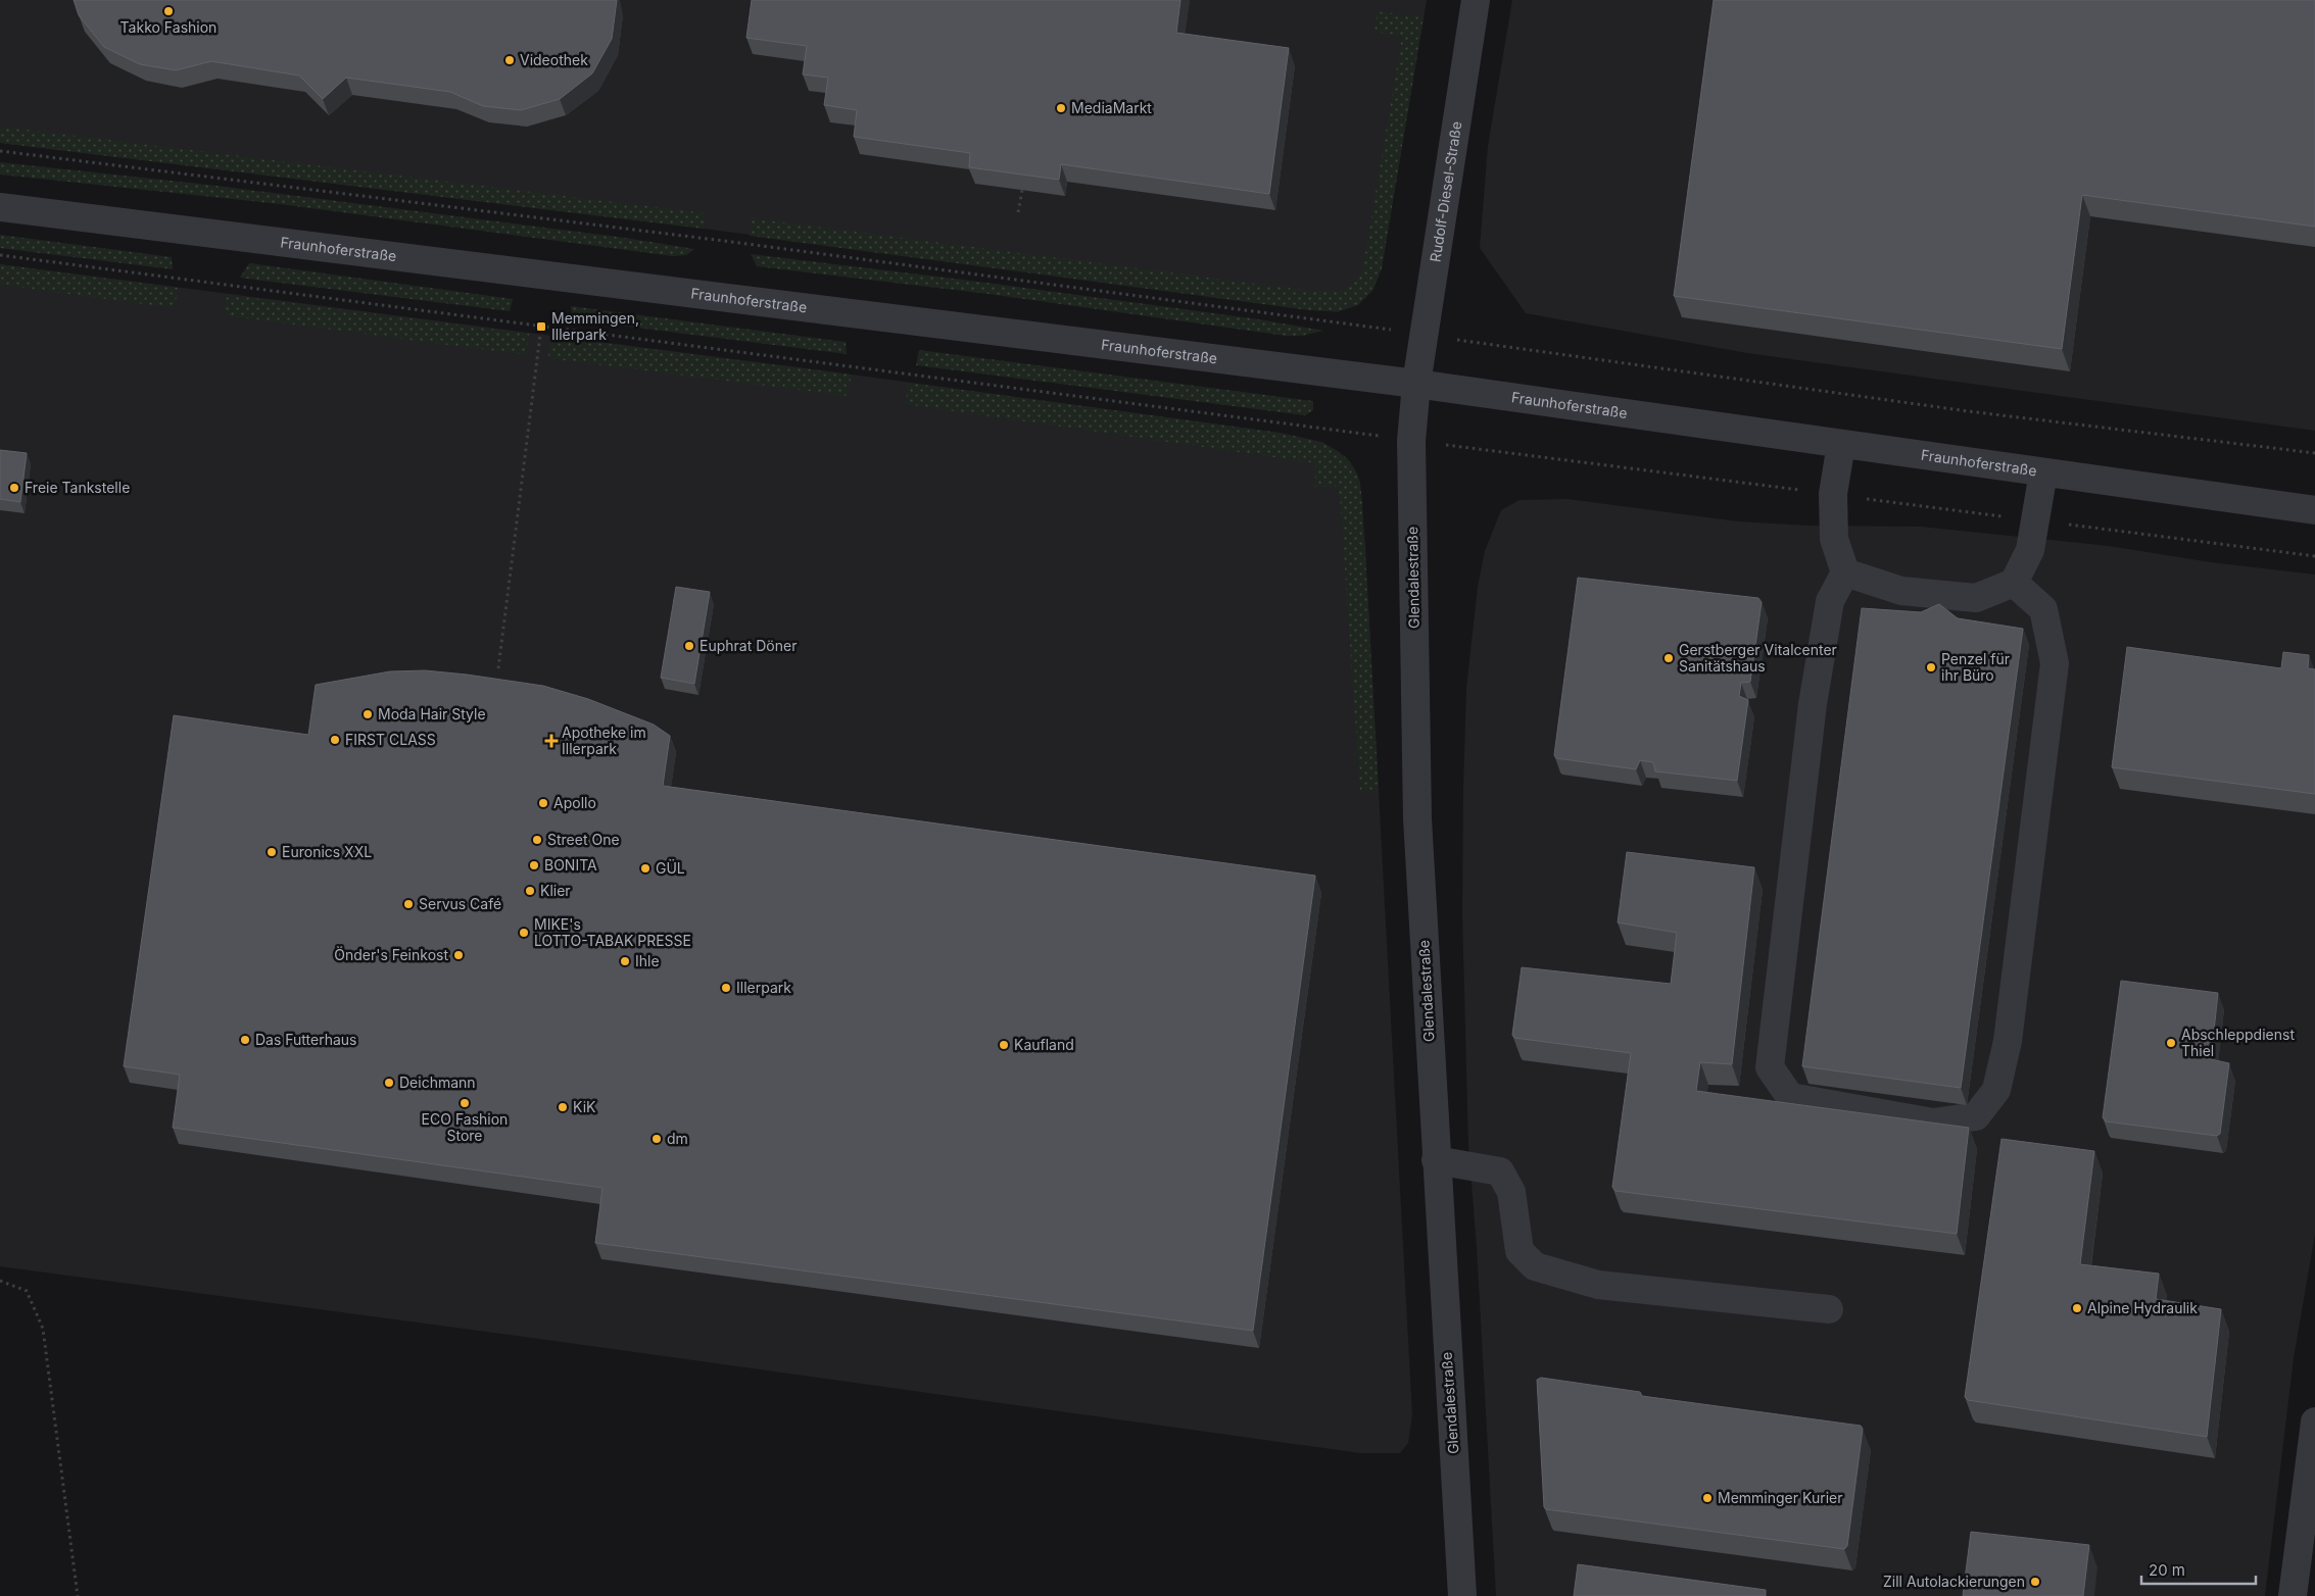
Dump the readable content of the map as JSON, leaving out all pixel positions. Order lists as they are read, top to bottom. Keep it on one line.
{"streets":{"street":["Rudolf-Diesel-Straße","Fraunhoferstraße","Glendalestraße"]},"crossings":[["Rudolf-Diesel-Straße","Fraunhoferstraße"],["Rudolf-Diesel-Straße","Glendalestraße"],["Fraunhoferstraße","Glendalestraße"]],"places":{"other":["Takko Fashion","Videothek","MediaMarkt","Freie Tankstelle","Euphrat Döner","Gerstberger Vitalcenter Sanitätshaus","Penzel für ihr Büro","Moda Hair Style","FIRST CLASS","Apollo","Street One","Euronics XXL","BONITA","GÜL","Klier","Servus Café","MIKE's LOTTO-TABAK PRESSE","Önder's Feinkost","Ihle","Illerpark","Das Futterhaus","Abschleppdienst Thiel","Kaufland","Deichmann","ECO Fashion Store","KiK","dm","Alpine Hydraulik","Memminger Kurier","Zill Autolackierungen"],"transit":["Memmingen, Illerpark"],"health":["Apotheke im Illerpark"]},"scale_bar":"20 m"}
